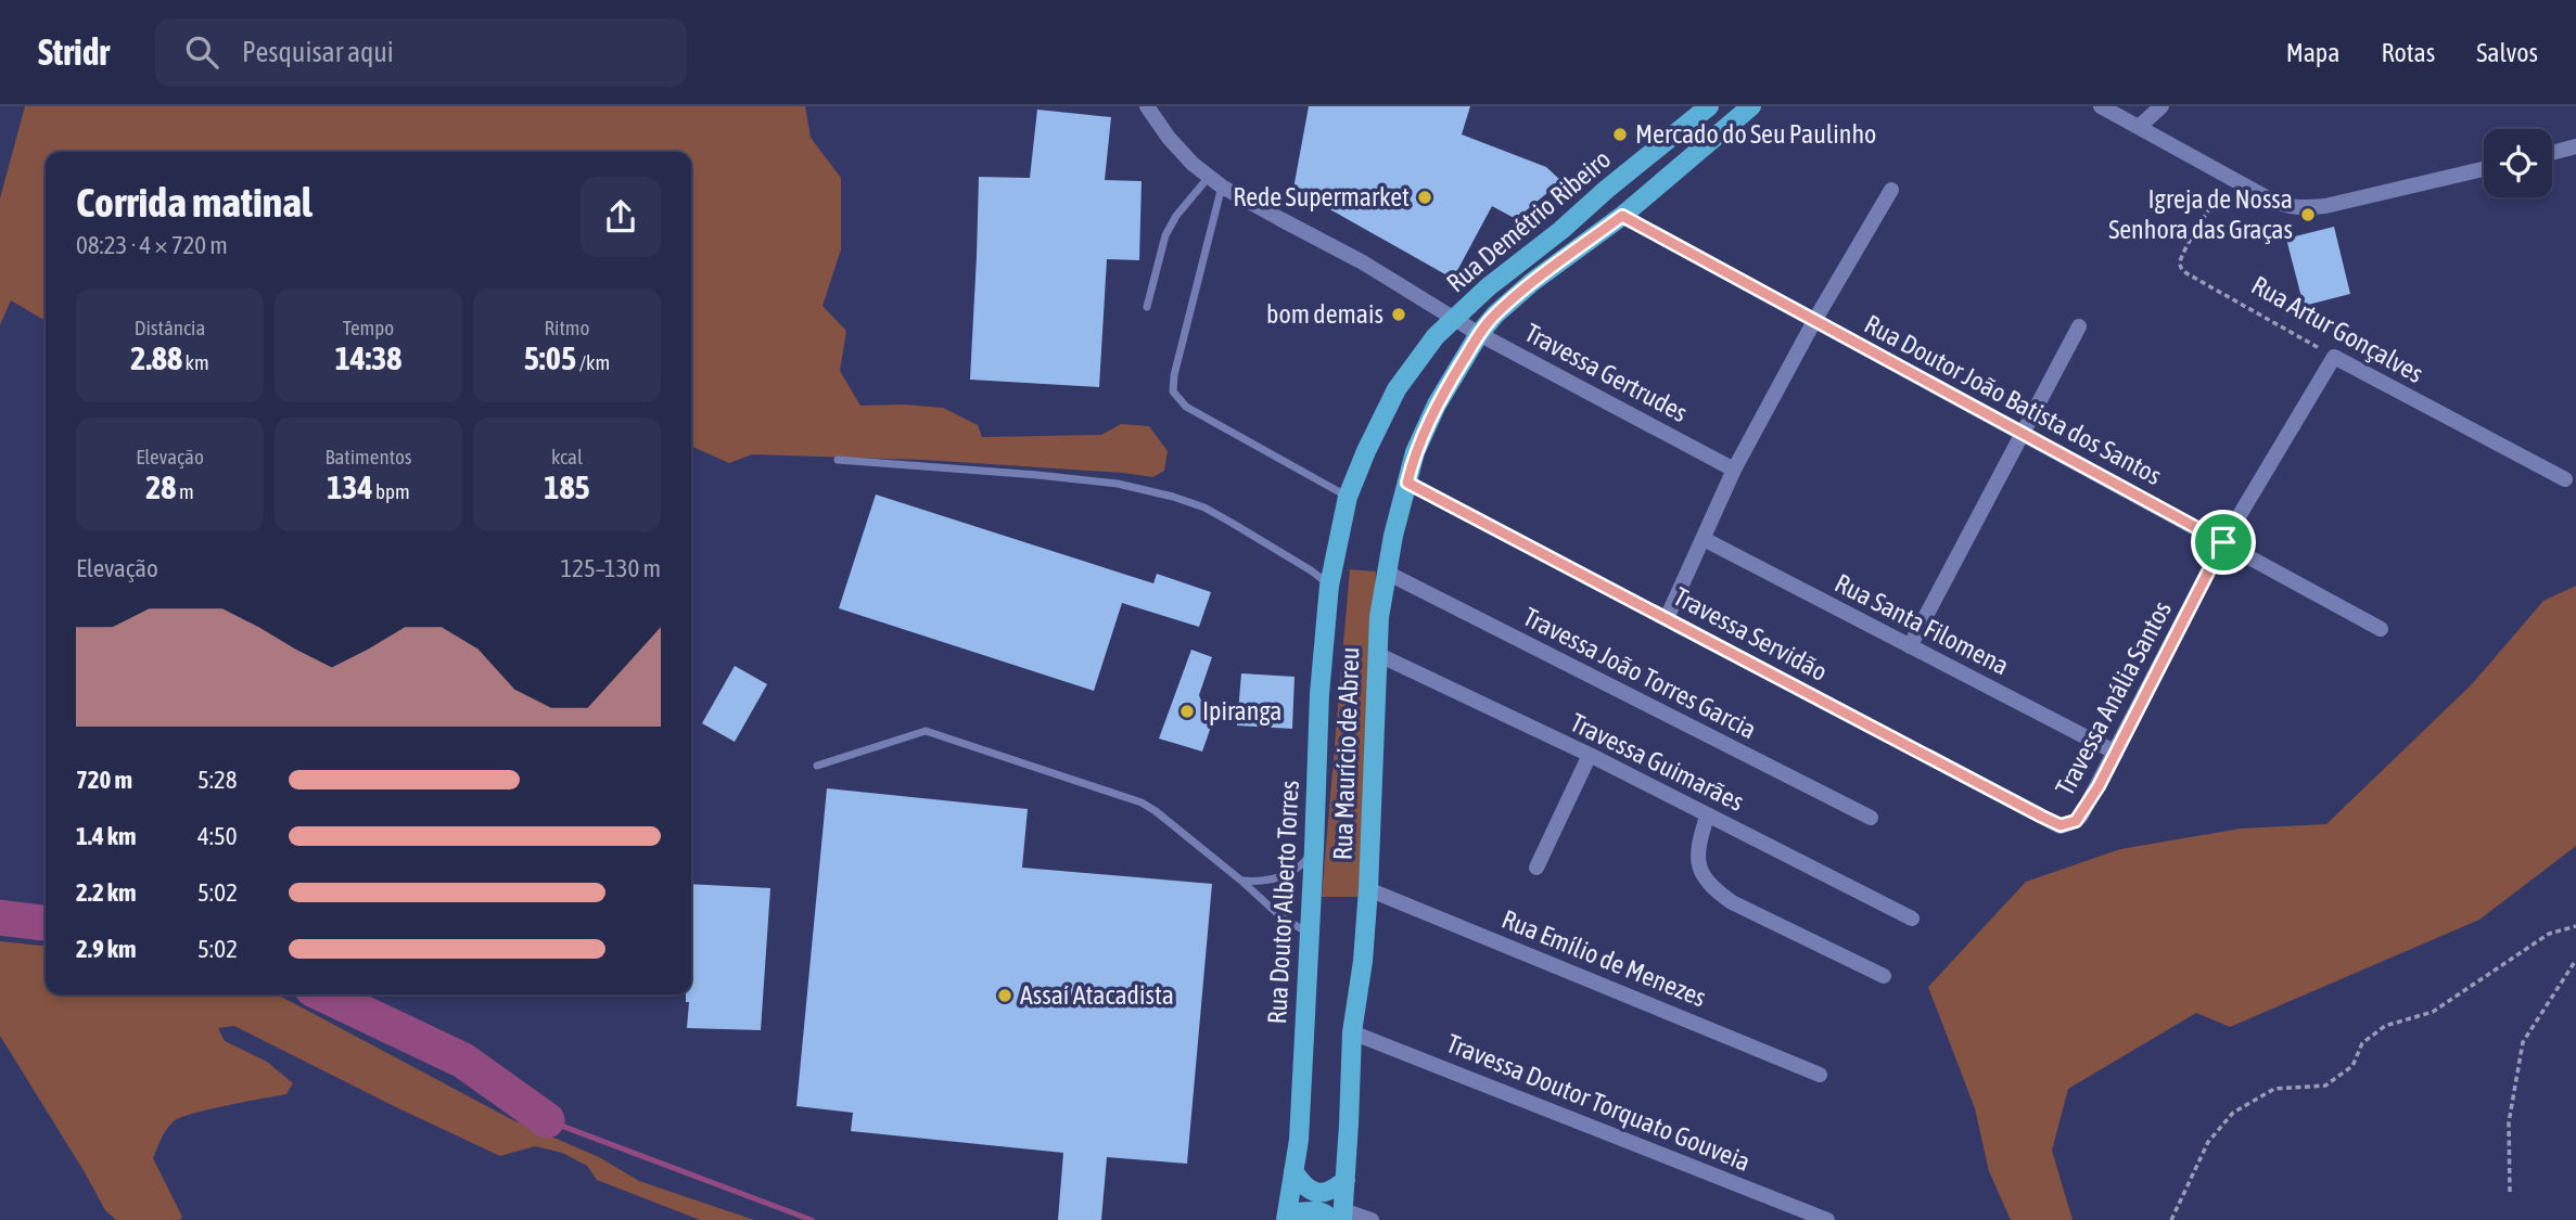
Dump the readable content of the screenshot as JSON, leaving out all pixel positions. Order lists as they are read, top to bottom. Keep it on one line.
{"streets":{"main road":["Rua Demétrio Ribeiro","Rua Maurício de Abreu","Rua Doutor Alberto Torres"],"street":["Rua Artur Gonçalves","Travessa Gertrudes","Rua Doutor João Batista dos Santos","Rua Santa Filomena","Travessa Servidão","Travessa João Torres Garcia","Travessa Anália Santos","Travessa Guimarães","Rua Emílio de Menezes","Travessa Doutor Torquato Gouveia"]},"crossings":[["Rua Demétrio Ribeiro","Travessa Gertrudes"],["Rua Demétrio Ribeiro","Rua Doutor Alberto Torres"],["Rua Artur Gonçalves","Travessa Anália Santos"],["Travessa Gertrudes","Rua Maurício de Abreu"],["Travessa Gertrudes","Rua Doutor Alberto Torres"],["Rua Doutor João Batista dos Santos","Travessa Anália Santos"],["Rua Doutor João Batista dos Santos","Rua Maurício de Abreu"],["Rua Santa Filomena","Travessa Anália Santos"],["Travessa Servidão","Travessa Anália Santos"],["Travessa Servidão","Rua Maurício de Abreu"],["Travessa João Torres Garcia","Rua Maurício de Abreu"],["Rua Maurício de Abreu","Travessa Guimarães"],["Rua Maurício de Abreu","Rua Emílio de Menezes"],["Rua Maurício de Abreu","Travessa Doutor Torquato Gouveia"]],"places":["Mercado do Seu Paulinho","Rede Supermarket","Igreja de Nossa Senhora das Graças","bom demais","Ipiranga","Assaí Atacadista"],"page":{"header":"Stridr","search":"Pesquisar aqui","nav":["Mapa","Rotas","Salvos"],"heading":["Corrida matinal","08:23 · 4 × 720 m"],"stats":[["Distância","2.88 km"],["Tempo","14:38"],["Ritmo","5:05 /km"],["Elevação","28 m"],["Batimentos","134 bpm"],["kcal","185"]],"chart":["Elevação","125–130 m"],"list":[{"name":"720 m","note":"5:28"},{"name":"1.4 km","note":"4:50"},{"name":"2.2 km","note":"5:02"},{"name":"2.9 km","note":"5:02"}]}}
